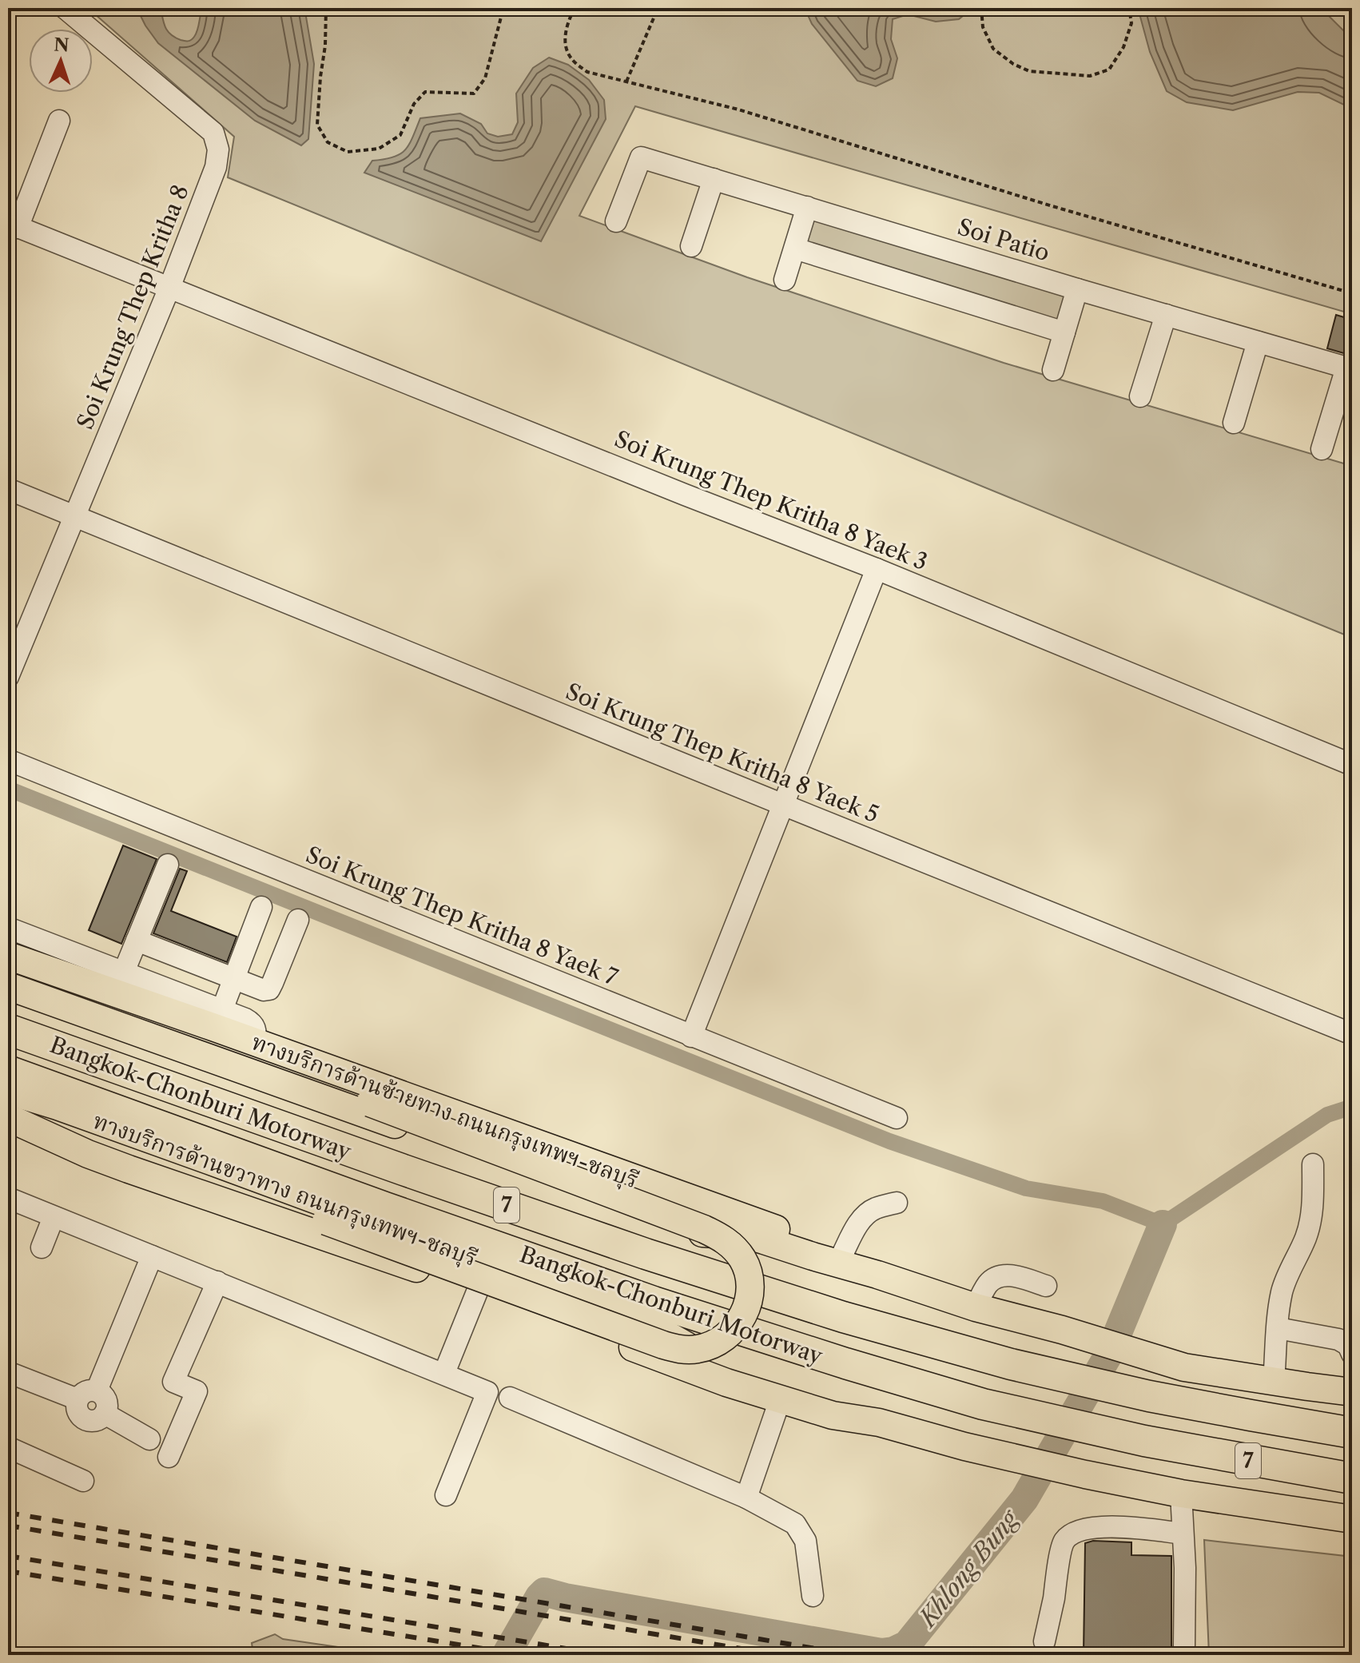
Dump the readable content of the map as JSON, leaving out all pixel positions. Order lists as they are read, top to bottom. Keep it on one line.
{"streets":{"highway":["Bangkok-Chonburi Motorway","7"],"main road":["ทางบริการด้านซ้ายทาง ถนนกรุงเทพฯ-ชลบุรี","ทางบริการด้านขวาทาง ถนนกรุงเทพฯ-ชลบุรี"],"street":["Soi Patio","Soi Krung Thep Kritha 8","Soi Krung Thep Kritha 8 Yaek 3","Soi Krung Thep Kritha 8 Yaek 5","Soi Krung Thep Kritha 8 Yaek 7"]},"crossings":[["Soi Krung Thep Kritha 8","Soi Krung Thep Kritha 8 Yaek 3"],["Soi Krung Thep Kritha 8","Soi Krung Thep Kritha 8 Yaek 5"]],"water":["Khlong Bung"],"north":"top"}
